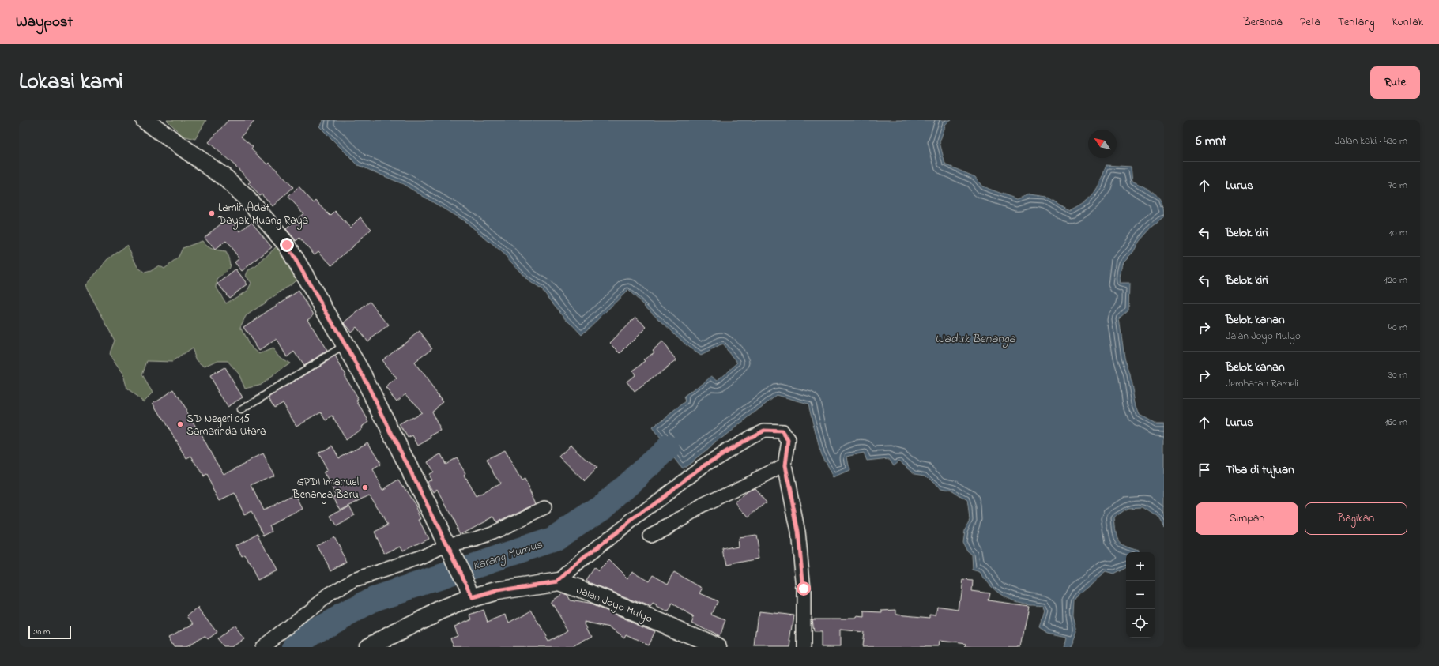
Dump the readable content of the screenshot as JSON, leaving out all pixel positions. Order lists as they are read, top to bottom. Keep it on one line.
{"streets":{"street":["Jalan Joyo Mulyo"]},"water":["Waduk Benanga","Karang Mumus"],"places":["Lamin Adat Dayak Muang Raya","SD Negeri 015 Samarinda Utara","GPDI Imanuel Benanga Baru"],"scale_bar":"20 m","north":"top left","page":{"header":"Waypost","nav":["Beranda","Peta","Tentang","Kontak"],"title":"Lokasi kami","buttons":["Rute",["Simpan","Bagikan"]],"heading":["6 mnt","Jalan kaki · 430 m"],"list":[["Lurus","70 m"],["Belok kiri","10 m"],["Belok kiri","120 m"],["Belok kanan","Jalan Joyo Mulyo","40 m"],["Belok kanan","Jembatan Rameli","30 m"],["Lurus","160 m"],"Tiba di tujuan"],"map_buttons":["+","−"],"scale":"20 m"}}
